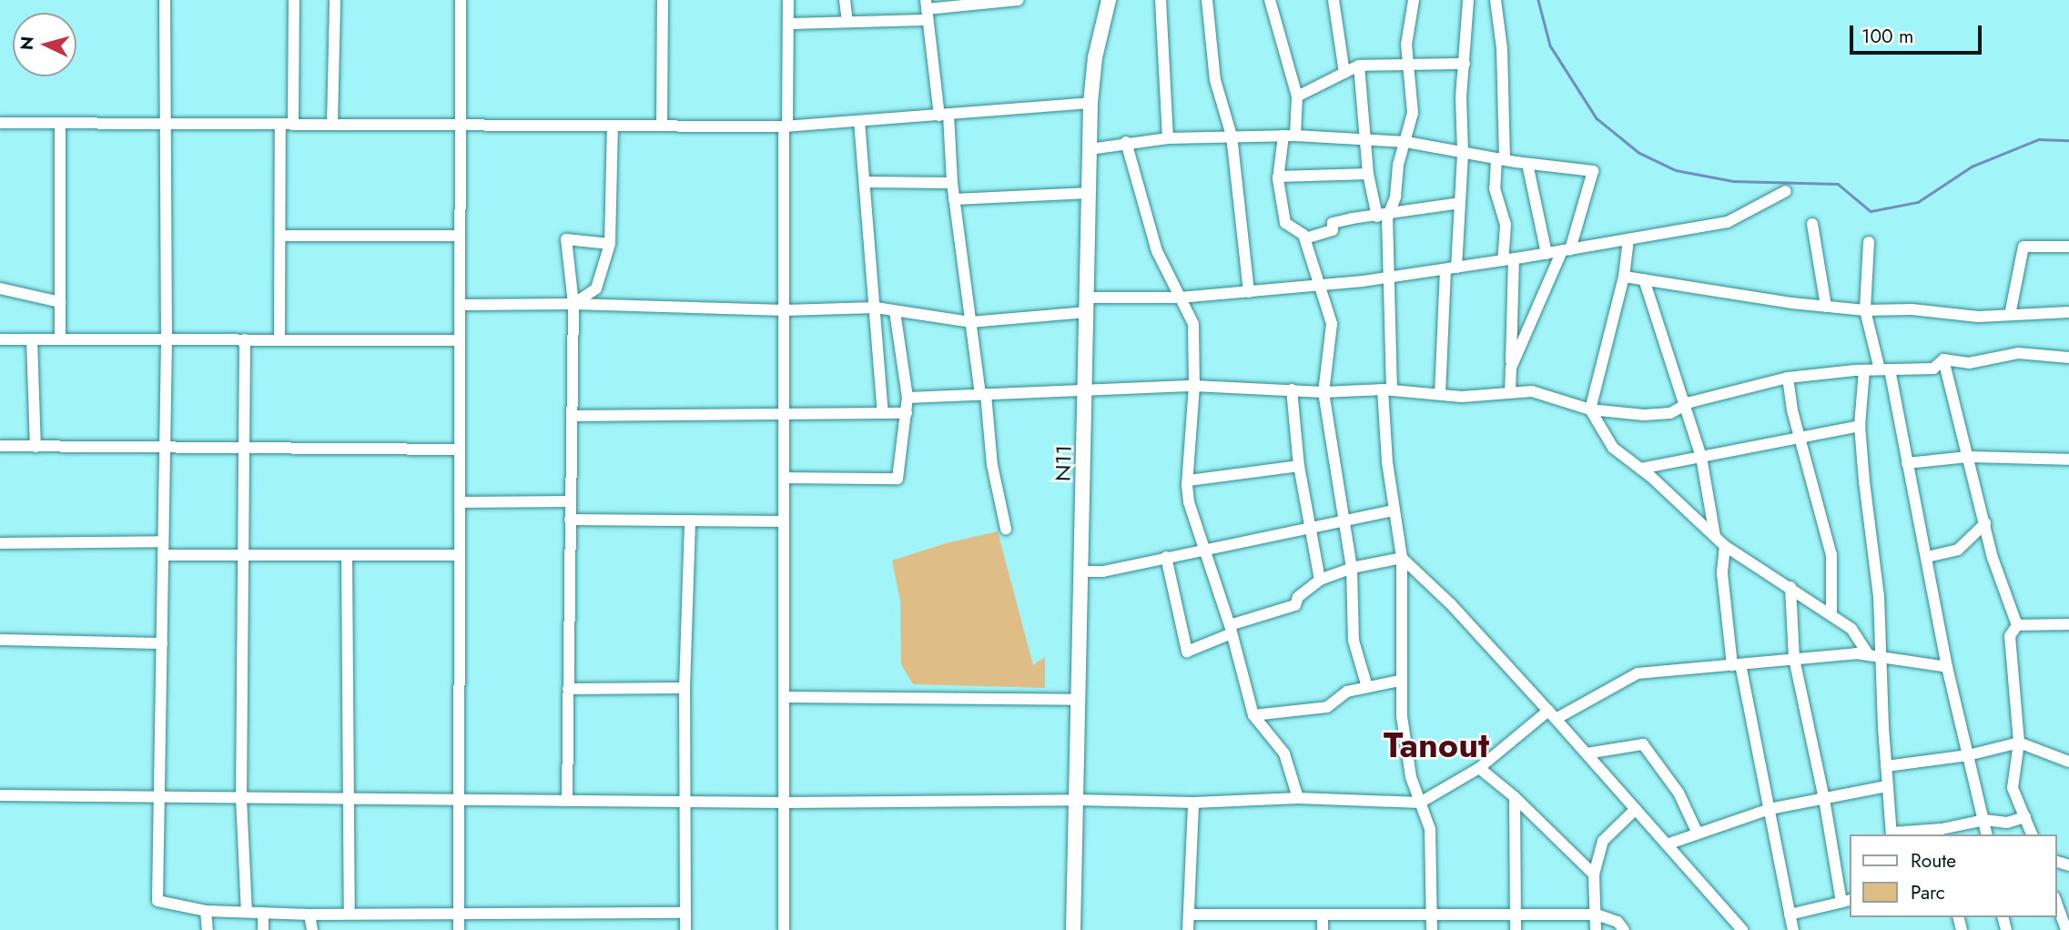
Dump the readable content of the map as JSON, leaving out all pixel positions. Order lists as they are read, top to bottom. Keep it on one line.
{"streets":{"main road":["N11"]},"districts":["Tanout"],"legend":["Route","Parc"],"scale_bar":"100 m","north":"left"}
